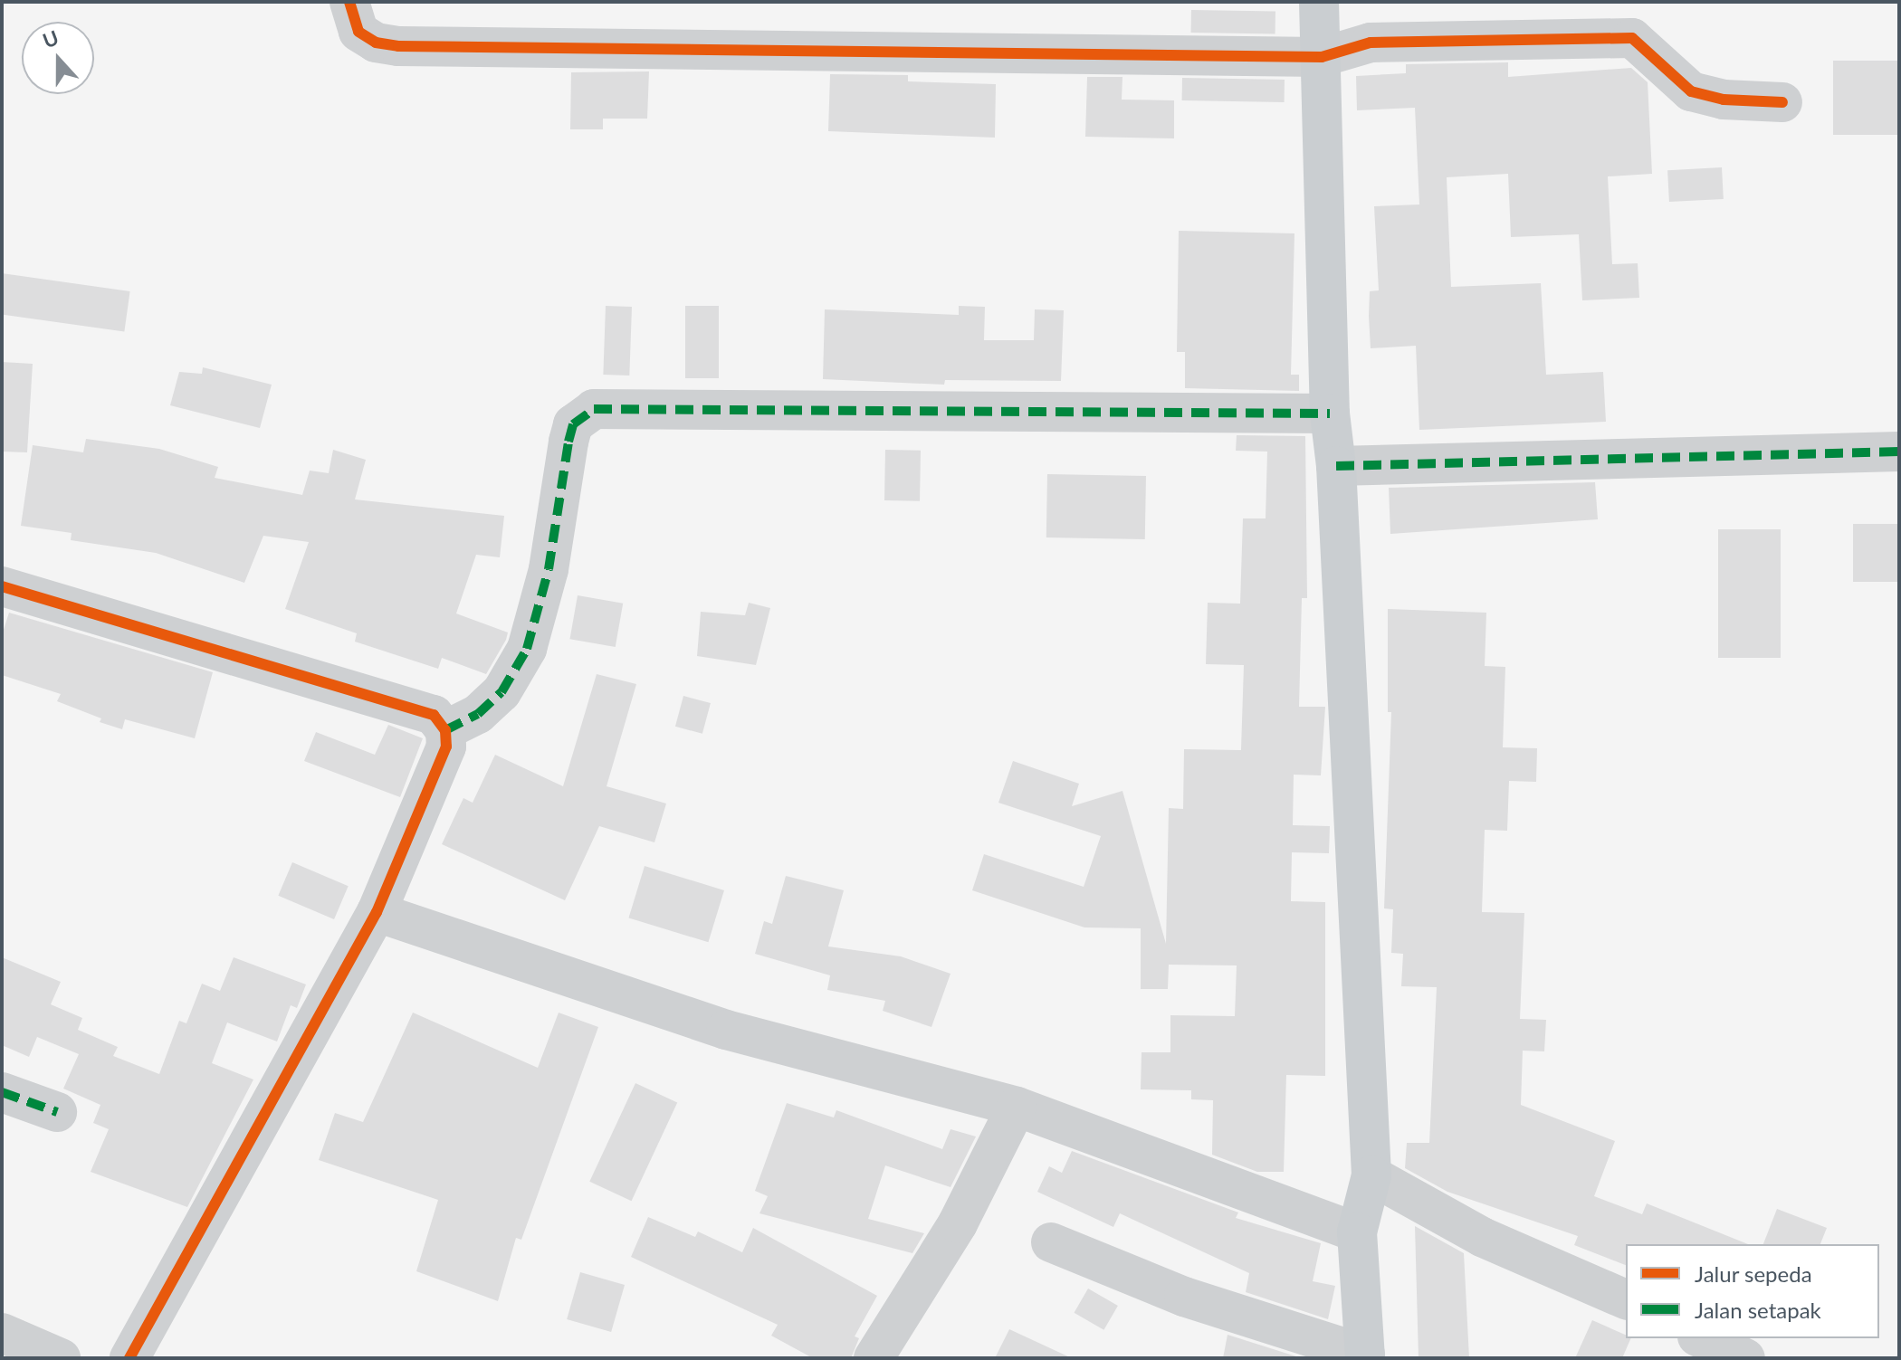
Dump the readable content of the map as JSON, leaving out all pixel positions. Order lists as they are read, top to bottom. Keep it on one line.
{"legend":["Jalur sepeda","Jalan setapak"],"north":"top"}
